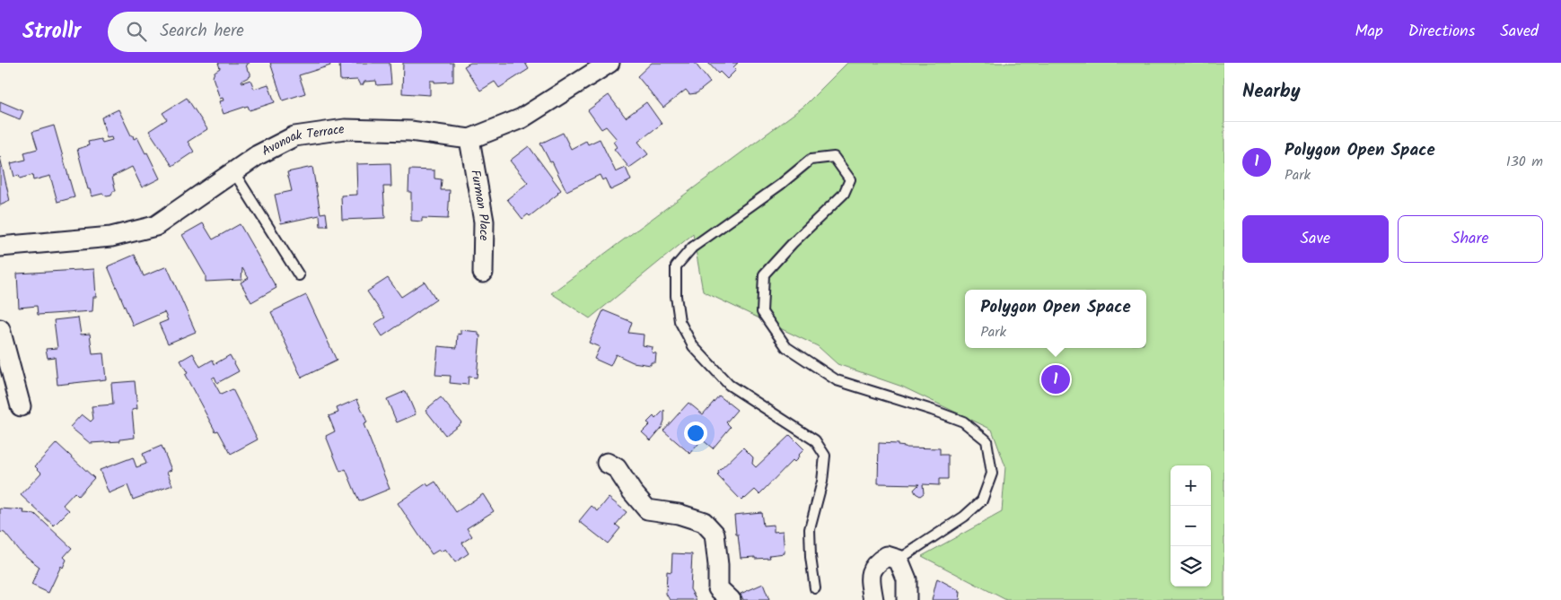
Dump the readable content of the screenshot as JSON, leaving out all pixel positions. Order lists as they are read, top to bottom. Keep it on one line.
{"streets":{"street":["Avonoak Terrace","Furman Place"]},"crossings":[["Avonoak Terrace","Furman Place"]],"page":{"header":"Strollr","search":"Search here","nav":["Map","Directions","Saved"],"heading":"Nearby","list":[{"mark":"1","name":"Polygon Open Space","note":"Park","value":"130 m"}],"buttons":["Save","Share"],"popup":["Polygon Open Space","Park"],"pins":"1","map_buttons":["+","−"]}}
